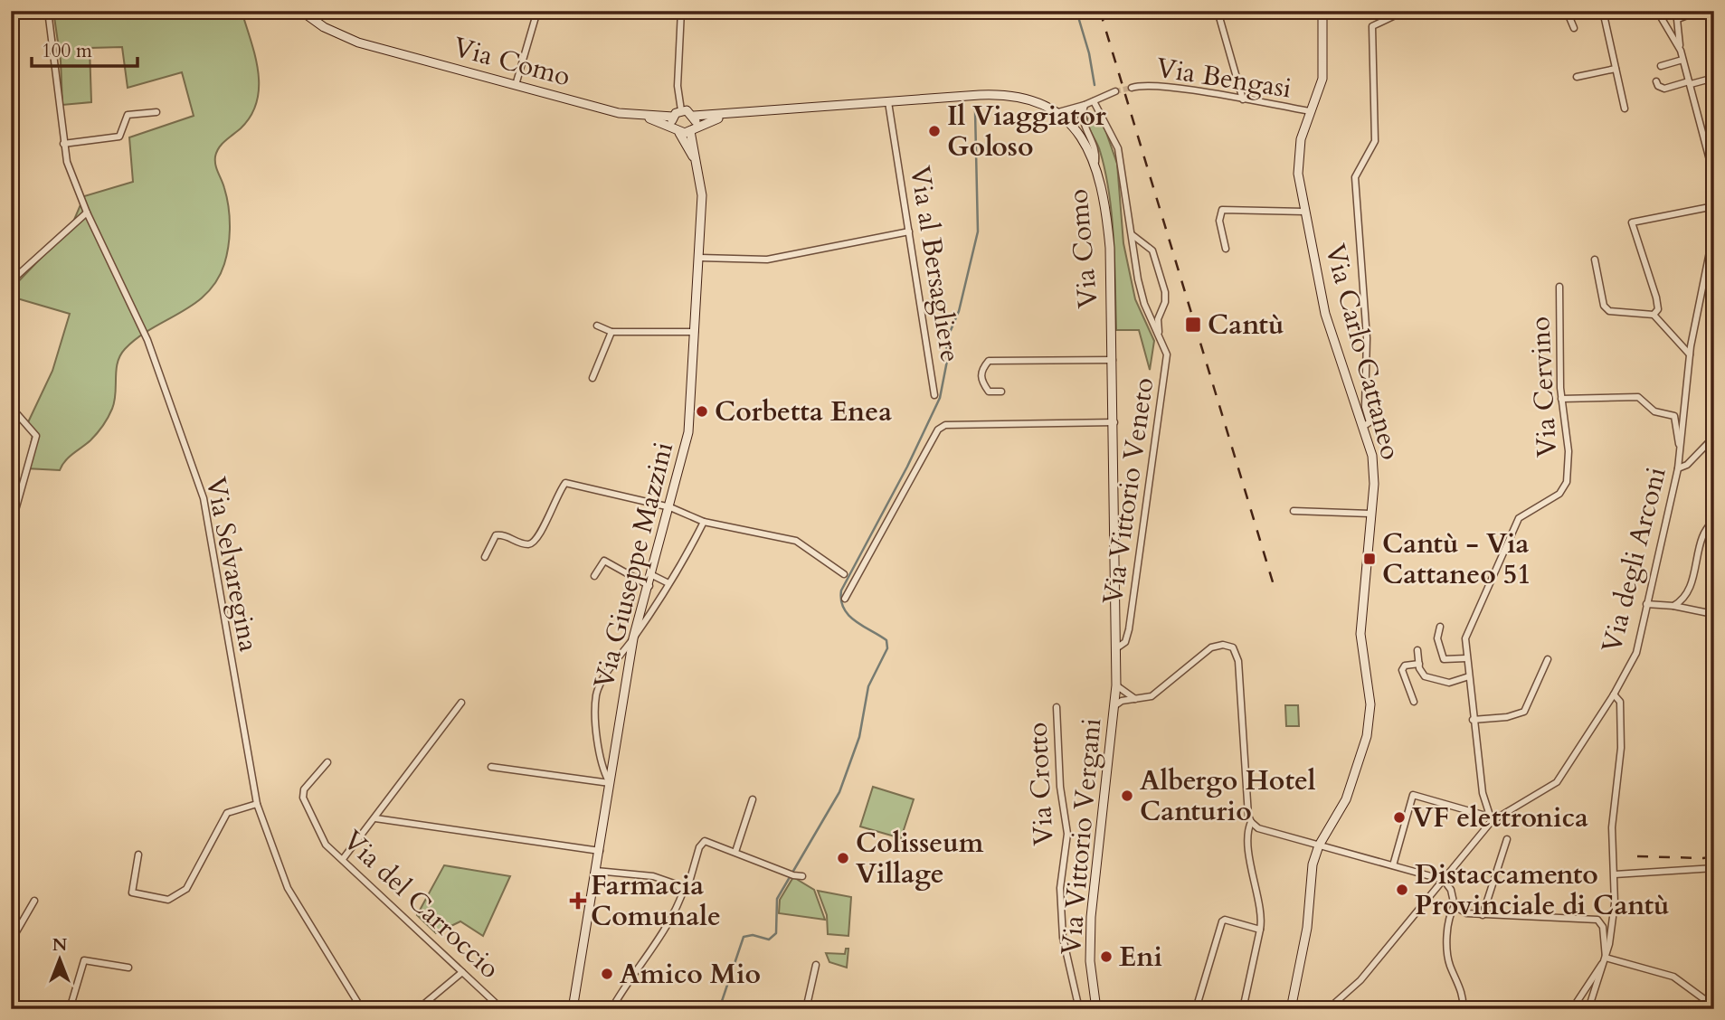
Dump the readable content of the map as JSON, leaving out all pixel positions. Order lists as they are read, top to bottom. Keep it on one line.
{"streets":{"street":["Via Como","Via Bengasi","Via al Bersagliere","Via Carlo Cattaneo","Via Cervino","Via Vittorio Veneto","Via degli Arconi","Via Selvaregina","Via Giuseppe Mazzini","Via Crotto","Via Vittorio Vergani","Via del Carroccio"]},"crossings":[["Via Como","Via Bengasi"],["Via Como","Via al Bersagliere"],["Via Como","Via Vittorio Veneto"],["Via Como","Via Giuseppe Mazzini"],["Via Como","Via Vittorio Vergani"],["Via Bengasi","Via Carlo Cattaneo"],["Via Bengasi","Via Vittorio Veneto"],["Via Cervino","Via degli Arconi"]],"places":{"other":["Il Viaggiator Goloso","Corbetta Enea","Albergo Hotel Canturio","VF elettronica","Colisseum Village","Distaccamento Provinciale di Cantù","Eni","Amico Mio"],"transit":["Cantù","Cantù - Via Cattaneo 51"],"health":["Farmacia Comunale"]},"scale_bar":"100 m","north":"top"}
